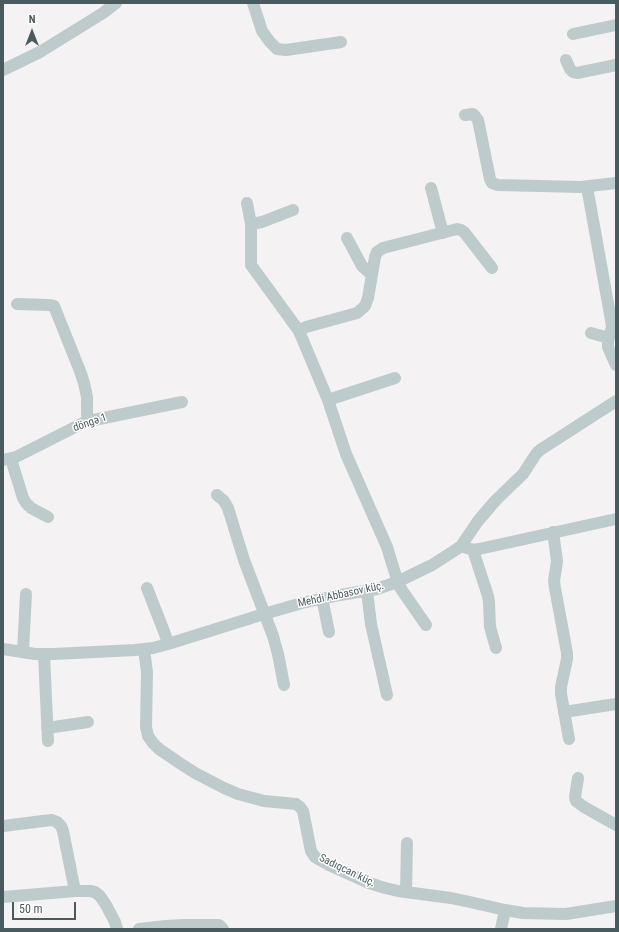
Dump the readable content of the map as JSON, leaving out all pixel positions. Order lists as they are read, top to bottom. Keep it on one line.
{"streets":{"street":["döngə 1","Mehdi Abbasov küç.","Sadıqcan küç."]},"crossings":[["Mehdi Abbasov küç.","Sadıqcan küç."]],"scale_bar":"50 m","north":"top"}
